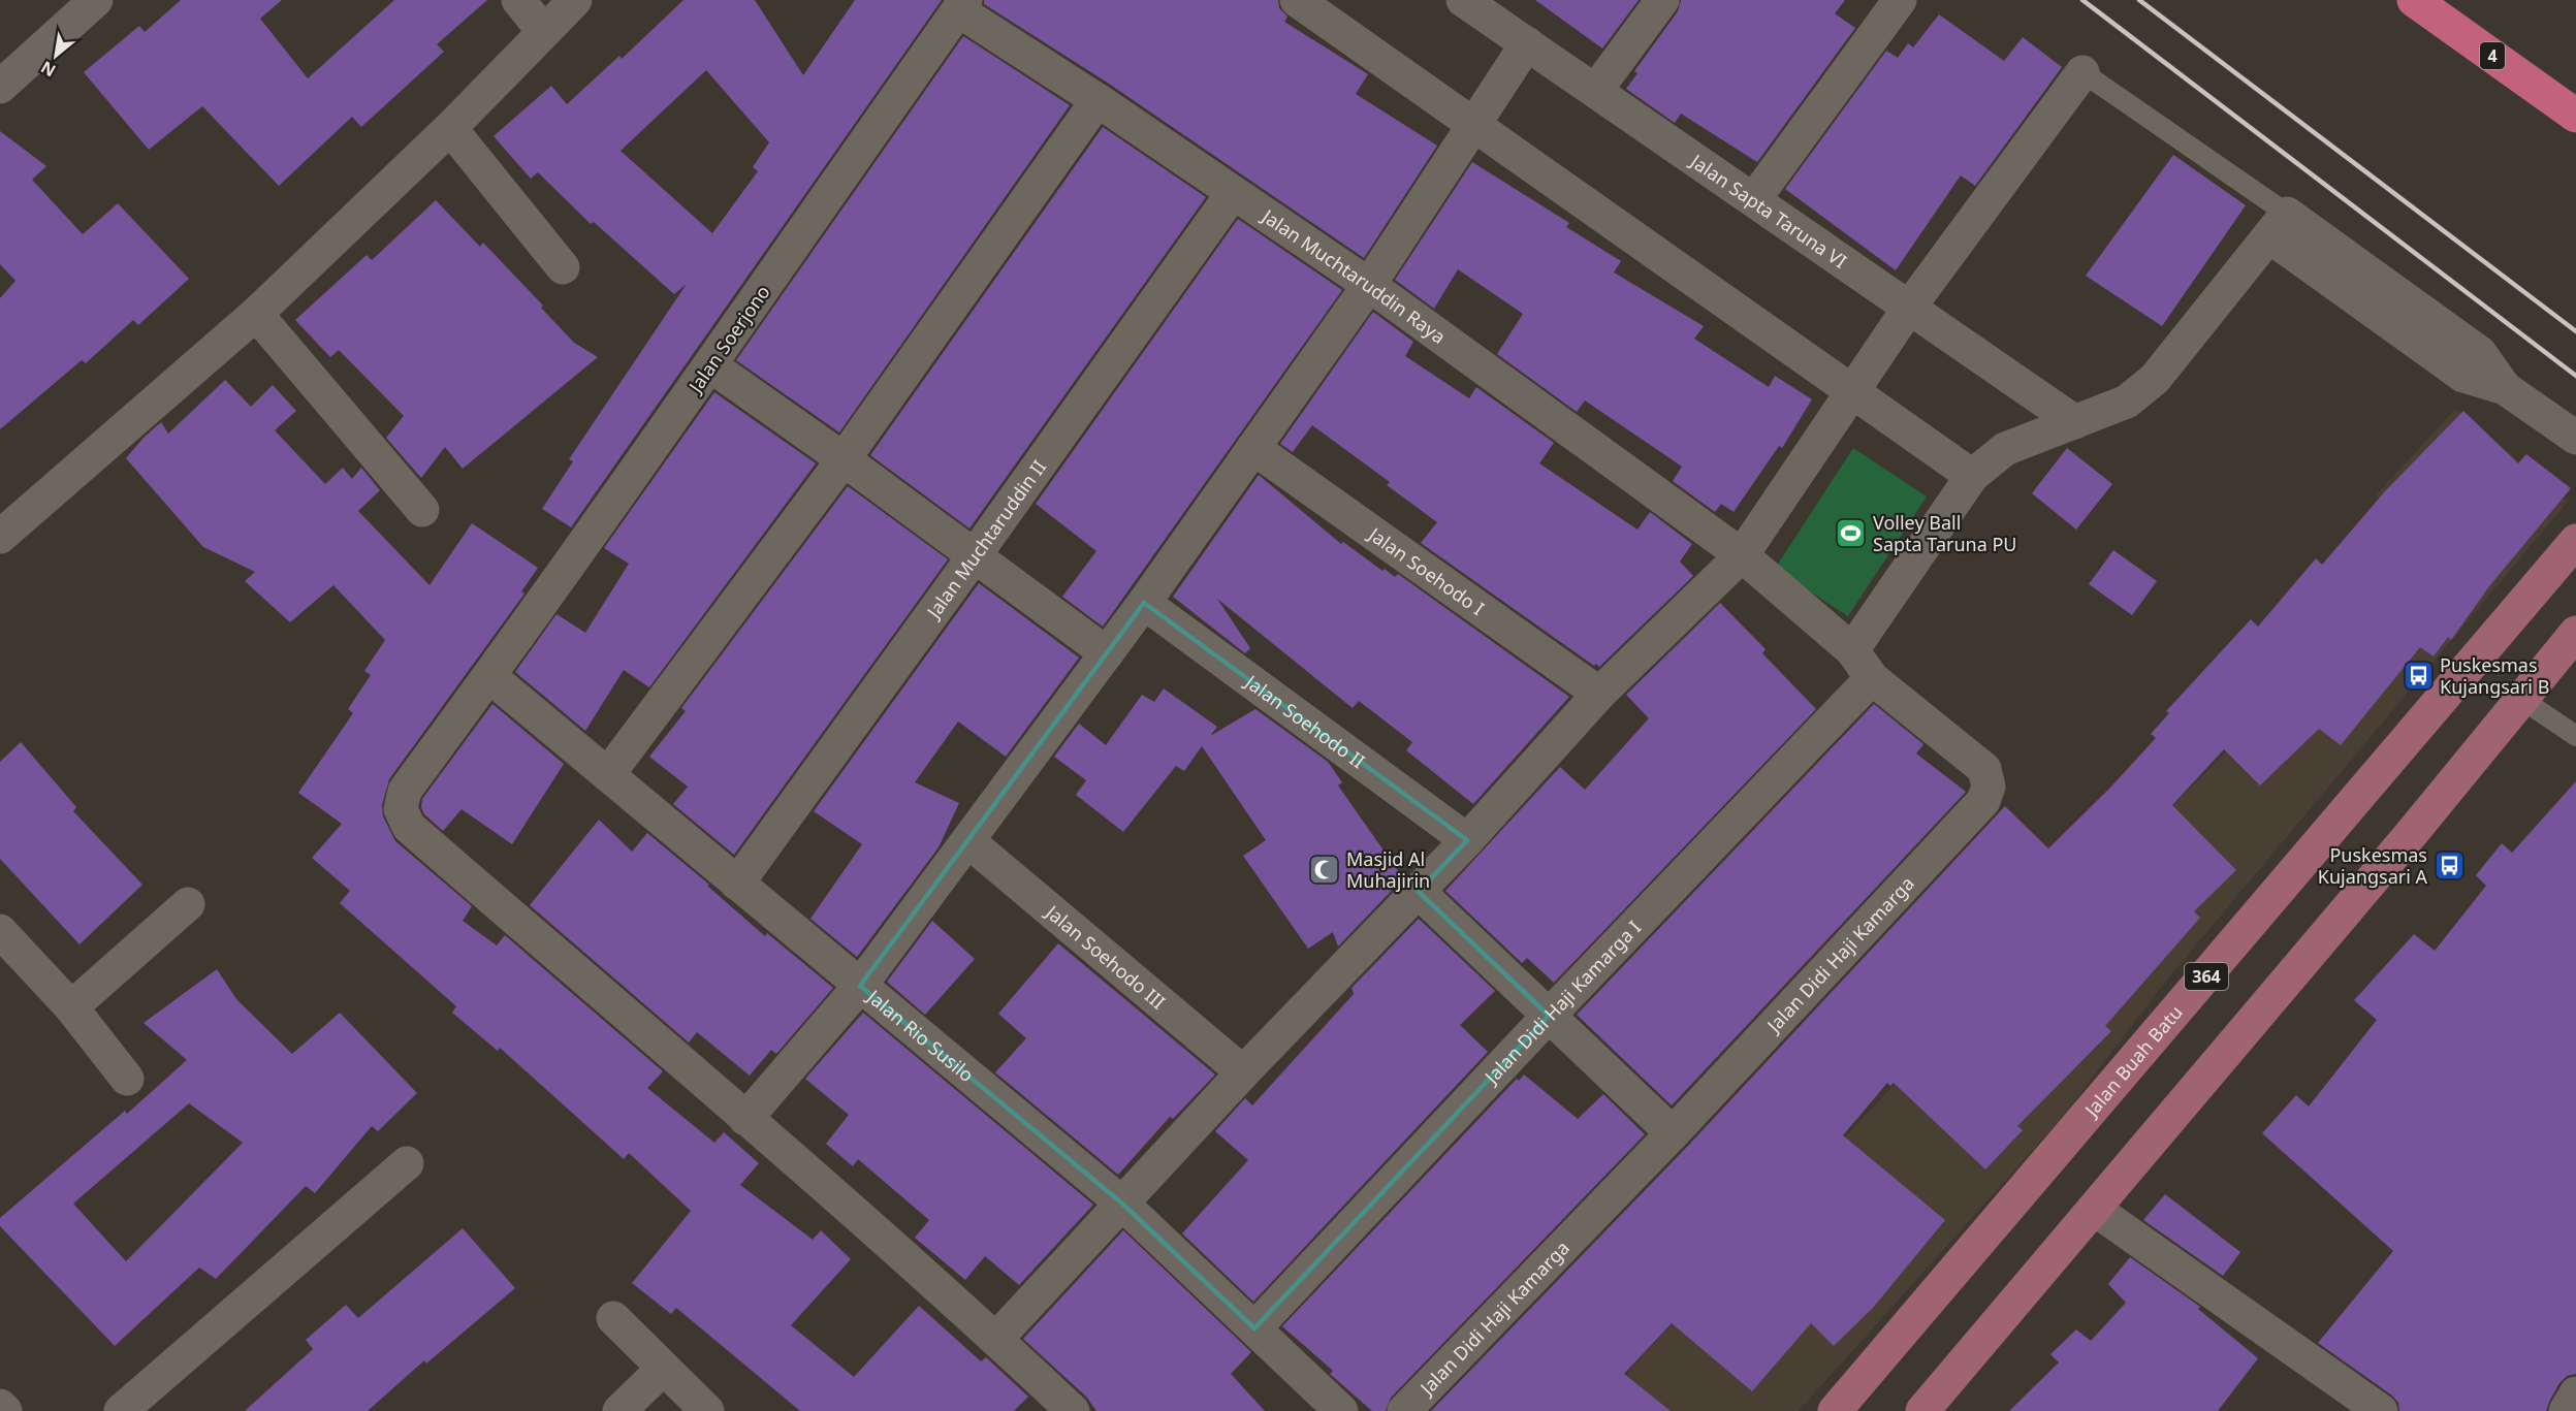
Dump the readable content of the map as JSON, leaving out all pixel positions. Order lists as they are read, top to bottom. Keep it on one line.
{"streets":{"highway":["4"],"main road":["364","Jalan Buah Batu"],"street":["Jalan Sapta Taruna VI","Jalan Muchtaruddin Raya","Jalan Soerjono","Jalan Muchtaruddin II","Jalan Soehodo I","Jalan Soehodo II","Jalan Didi Haji Kamarga","Jalan Soehodo III","Jalan Didi Haji Kamarga I","Jalan Rio Susilo"]},"crossings":[["Jalan Muchtaruddin Raya","Jalan Soerjono"],["Jalan Muchtaruddin Raya","Jalan Muchtaruddin II"],["Jalan Muchtaruddin Raya","Jalan Didi Haji Kamarga"],["Jalan Soerjono","Jalan Rio Susilo"],["Jalan Muchtaruddin II","Jalan Rio Susilo"],["Jalan Didi Haji Kamarga","Jalan Didi Haji Kamarga I"],["Jalan Didi Haji Kamarga I","Jalan Rio Susilo"]],"places":{"sports":["Volley Ball Sapta Taruna PU"],"bus stop":["Puskesmas Kujangsari B","Puskesmas Kujangsari A"],"mosque":["Masjid Al Muhajirin"]},"north":"bottom left"}
